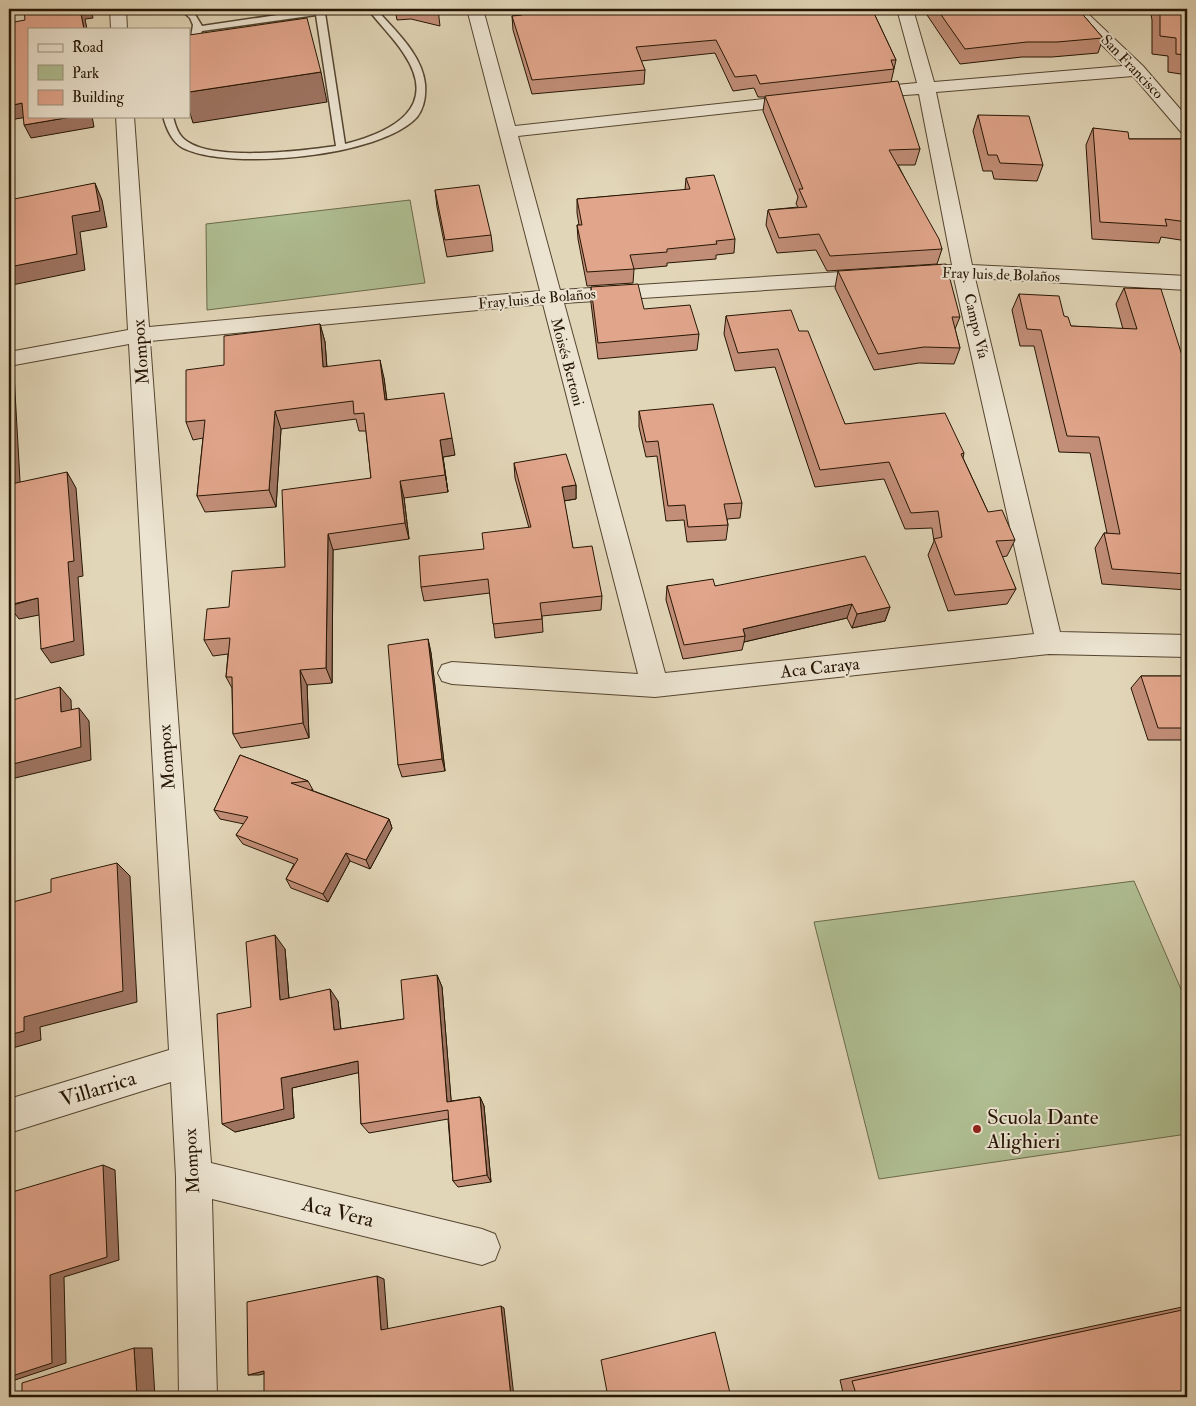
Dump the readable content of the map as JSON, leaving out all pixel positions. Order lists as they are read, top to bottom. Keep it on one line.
{"streets":{"street":["San Francisco","Fray luis de Bolaños","Campo Vía","Mompox","Moisés Bertoni","Aca Caraya","Villarrica","Aca Vera"]},"crossings":[["Fray luis de Bolaños","Campo Vía"],["Fray luis de Bolaños","Mompox"],["Fray luis de Bolaños","Moisés Bertoni"],["Campo Vía","Aca Caraya"],["Mompox","Villarrica"],["Mompox","Aca Vera"],["Moisés Bertoni","Aca Caraya"]],"places":["Scuola Dante Alighieri"],"legend":["Road","Park","Building"]}
